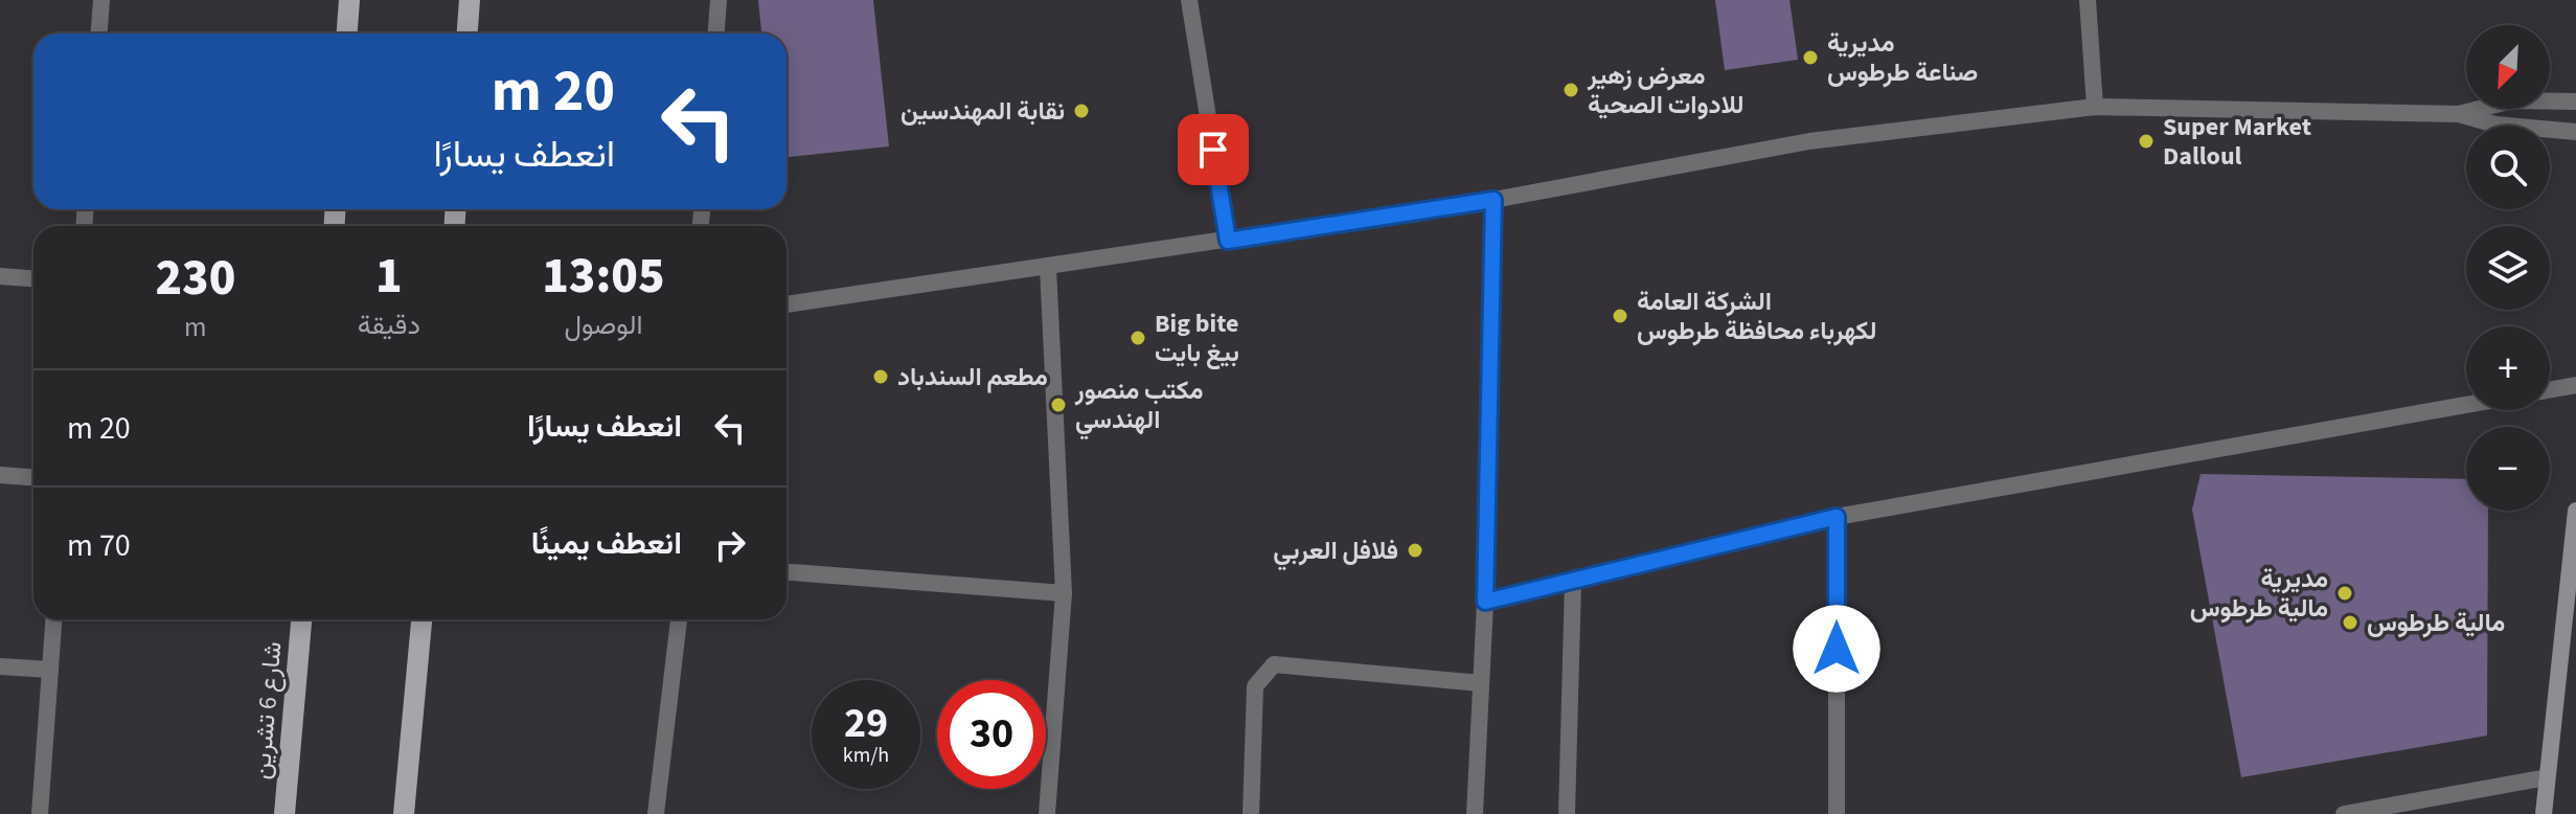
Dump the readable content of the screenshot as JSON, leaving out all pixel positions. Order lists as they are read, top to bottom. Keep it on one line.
{"streets":{"main road":["شارع 6 تشرين"]},"places":["مديرية صناعة طرطوس","معرض زهير للادوات الصحية","نقابة المهندسين","Super Market Dalloul","الشركة العامة لكهرباء محافظة طرطوس","Big bite بيغ بايت","مطعم السندباد","مكتب منصور الهندسي","فلافل العربي","مديرية مالية طرطوس","مالية طرطوس"],"north":"bottom left","page":{"map_buttons":["+","−"],"turn":["20 m","انعطف يسارًا"],"eta":["13:05","الوصول","1","دقيقة","230","m"],"list":[{"name":"انعطف يسارًا","value":"20 m"},{"name":"انعطف يمينًا","value":"70 m"}],"speed":"29 km/h","limit":"30"}}
